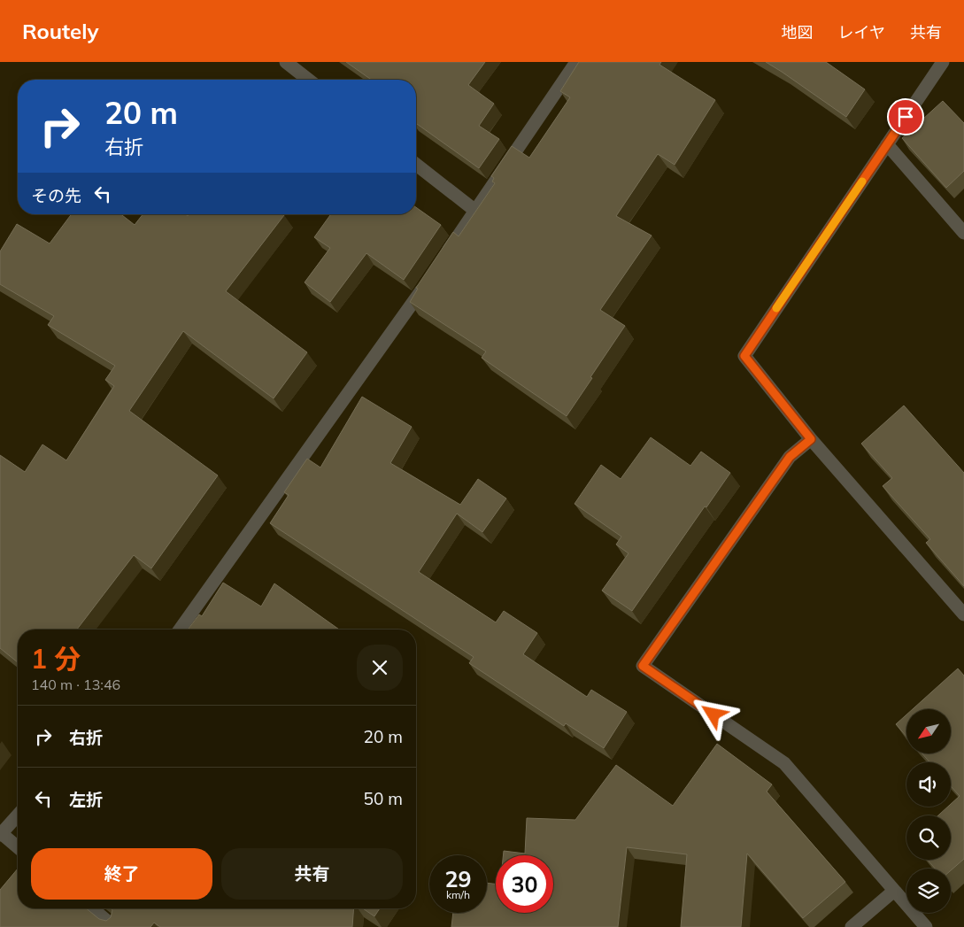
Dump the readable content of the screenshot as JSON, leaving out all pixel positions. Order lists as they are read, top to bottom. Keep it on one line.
{"north":"bottom left","page":{"header":"Routely","nav":["地図","レイヤ","共有"],"turn":["20 m","右折"],"then":"その先","heading":["1 分","140 m · 13:46"],"list":[{"name":"右折","value":"20 m"},{"name":"左折","value":"50 m"}],"buttons":["終了","共有"],"speed":"29 km/h","limit":"30"}}
